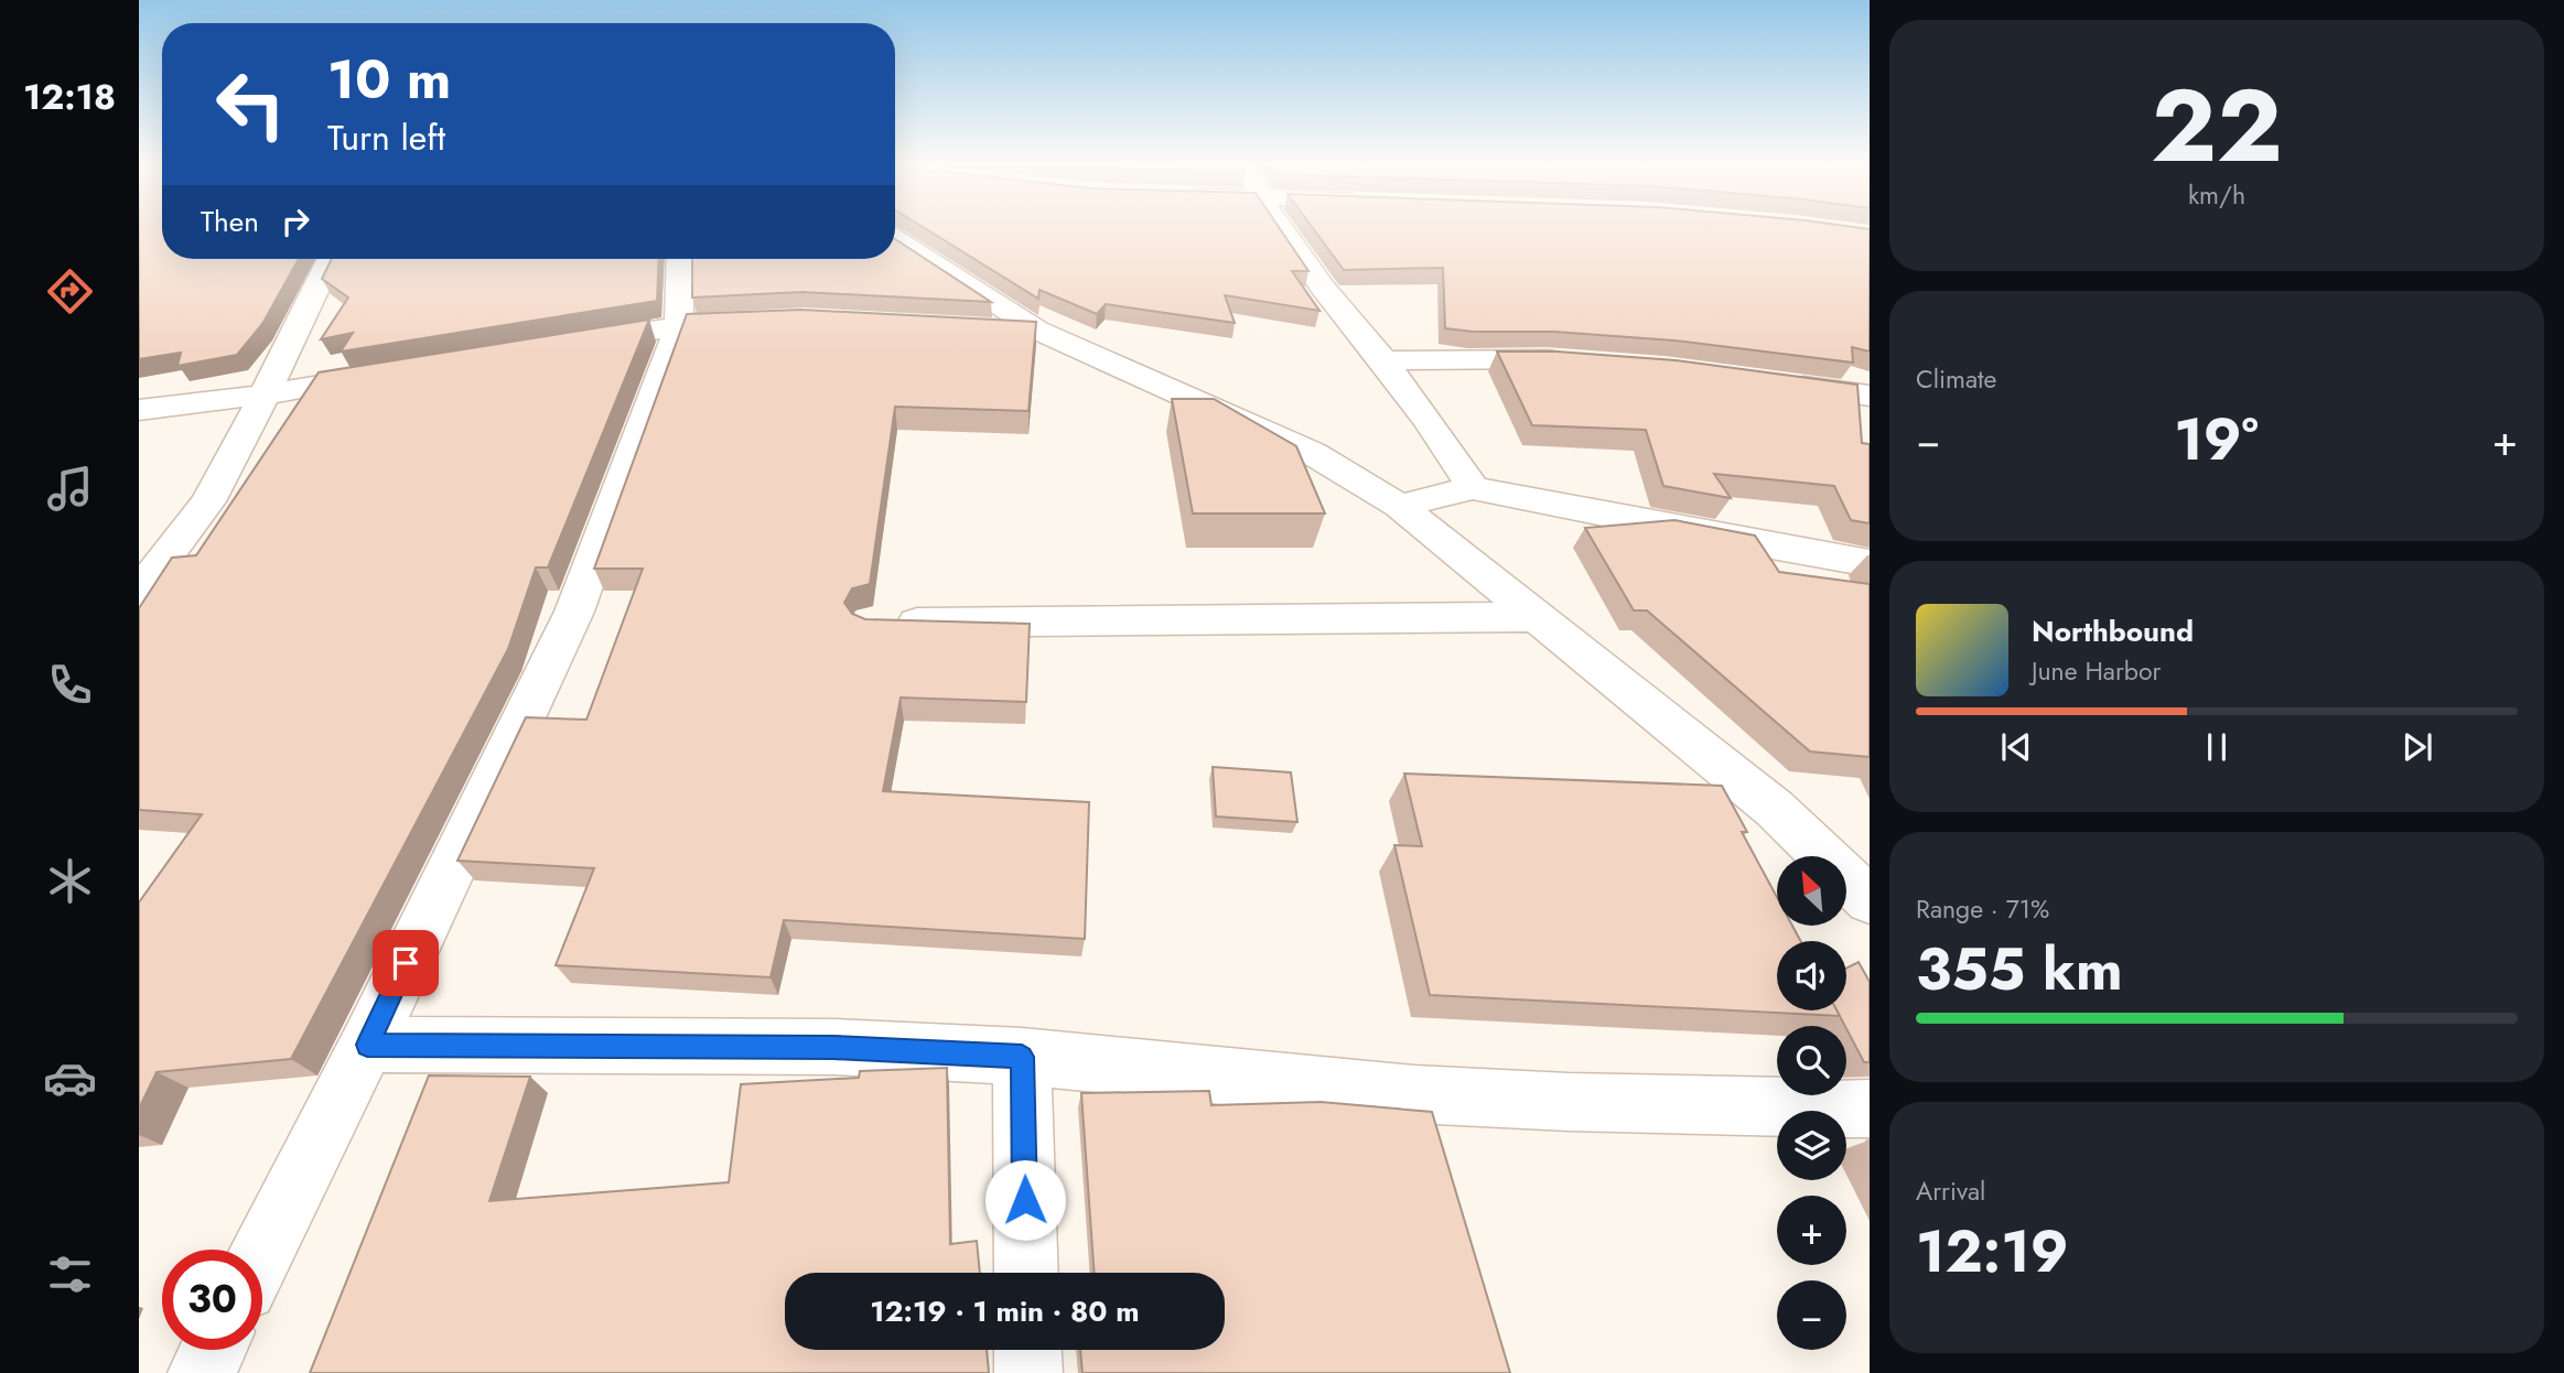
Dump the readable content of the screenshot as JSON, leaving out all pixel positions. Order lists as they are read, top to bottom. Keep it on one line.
{"north":"top left","page":{"tabs":"12:18","tile":[["22","km/h"],"Climate",["Range · 71%","355 km"],["Arrival","12:19"]],"turn":["10 m","Turn left"],"then":"Then","heat":["−","19°","+"],"song":["Northbound","June Harbor"],"map_buttons":["+","−"],"limit":"30","trip":"12:19 · 1 min · 80 m"}}
